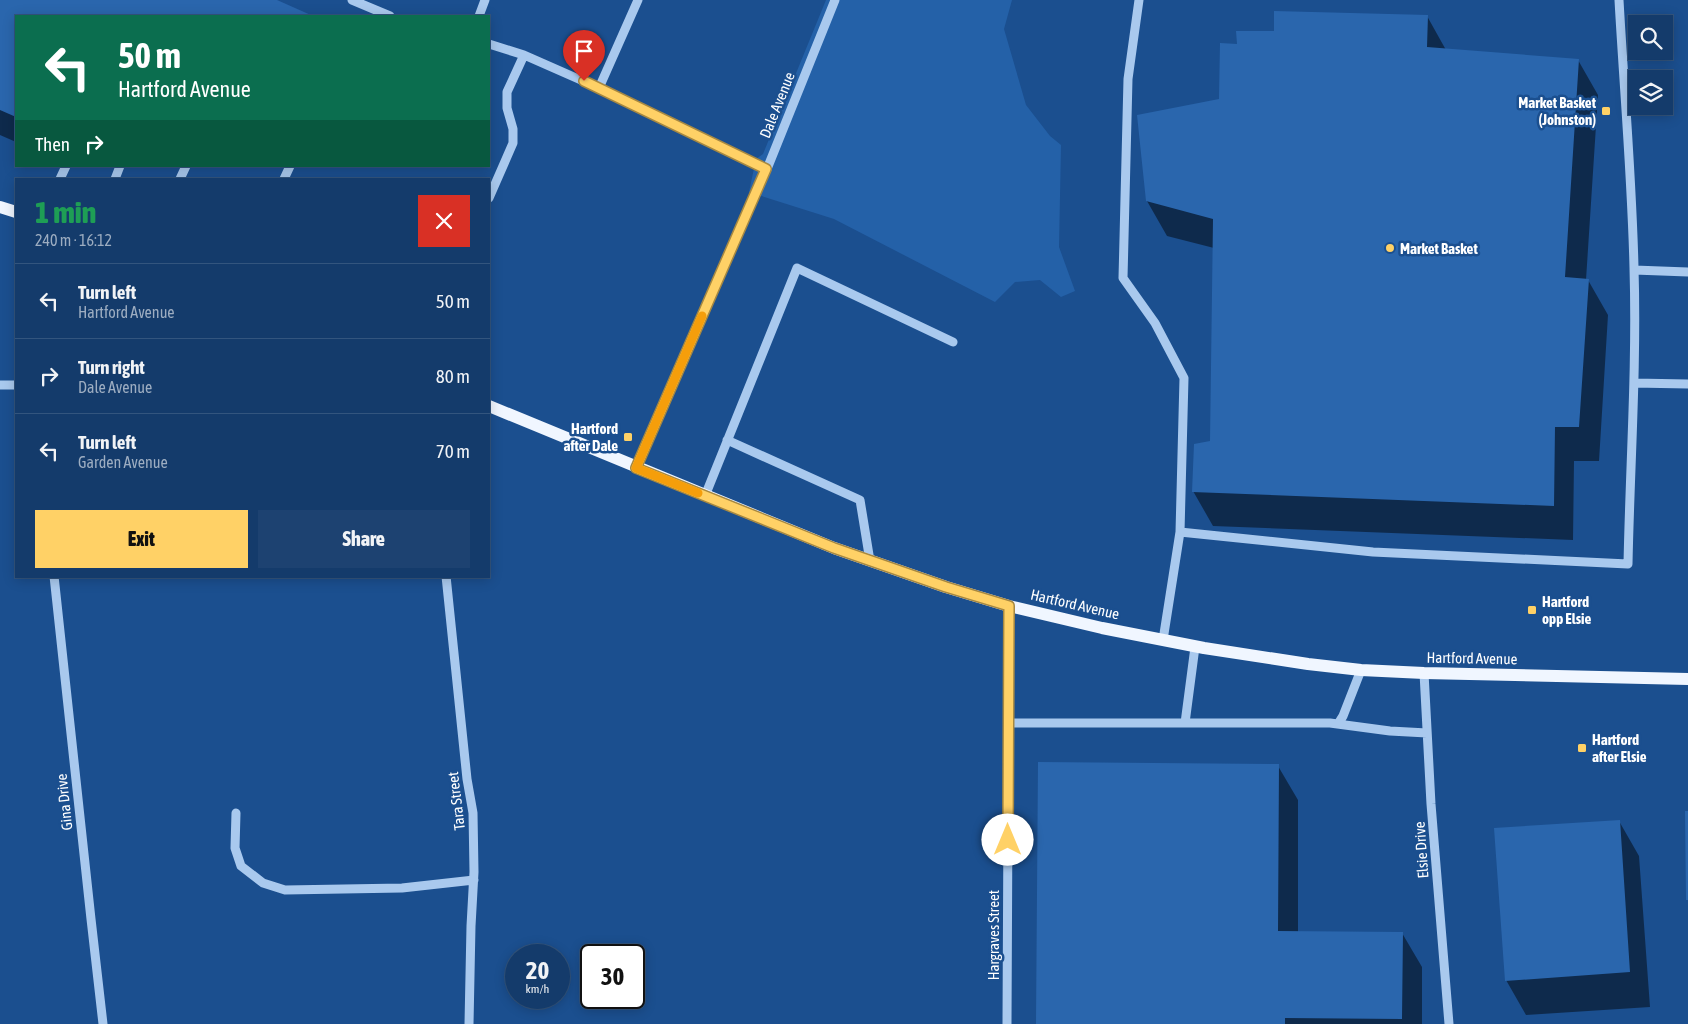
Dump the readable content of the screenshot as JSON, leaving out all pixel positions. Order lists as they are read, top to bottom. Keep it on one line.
{"streets":{"main road":["Hartford Avenue"],"street":["Dale Avenue","Tara Street","Gina Drive","Elsie Drive","Hargraves Street"]},"crossings":[["Dale Avenue","Hartford Avenue"],["Hartford Avenue","Elsie Drive"],["Hartford Avenue","Hargraves Street"]],"places":{"transit":["Market Basket (Johnston)","Hartford after Dale","Hartford opp Elsie","Hartford after Elsie"],"other":["Market Basket"]},"page":{"turn":["50 m","Hartford Avenue"],"then":"Then","heading":["1 min","240 m · 16:12"],"list":[{"name":"Turn left","note":"Hartford Avenue","value":"50 m"},{"name":"Turn right","note":"Dale Avenue","value":"80 m"},{"name":"Turn left","note":"Garden Avenue","value":"70 m"}],"buttons":["Exit","Share"],"speed":"20 km/h","limit":"30"}}
